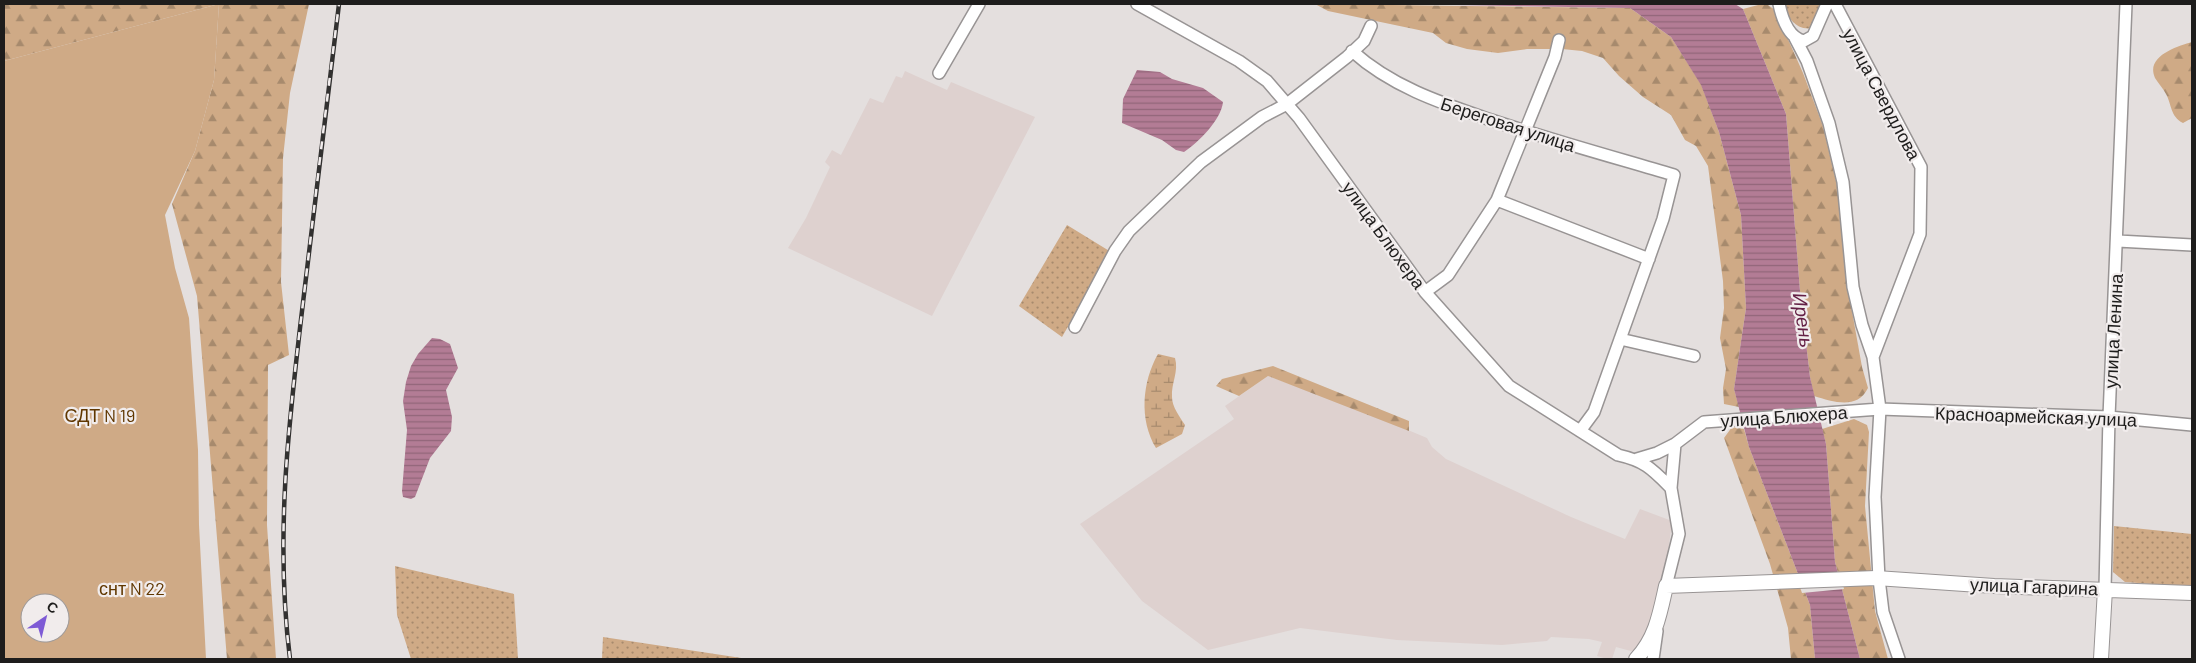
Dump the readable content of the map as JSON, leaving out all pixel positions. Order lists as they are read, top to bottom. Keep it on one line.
{"streets":{"main road":["улица Ленина","улица Гагарина"],"street":["улица Свердлова","Береговая улица","улица Блюхера","Красноармейская улица"]},"crossings":[["улица Свердлова","улица Блюхера"],["улица Свердлова","Красноармейская улица"],["улица Свердлова","улица Гагарина"],["улица Блюхера","Красноармейская улица"],["улица Ленина","Красноармейская улица"],["улица Ленина","улица Гагарина"]],"water":["Ирень"],"parks":["СДТ N 19","снт N 22"],"north":"top right"}
